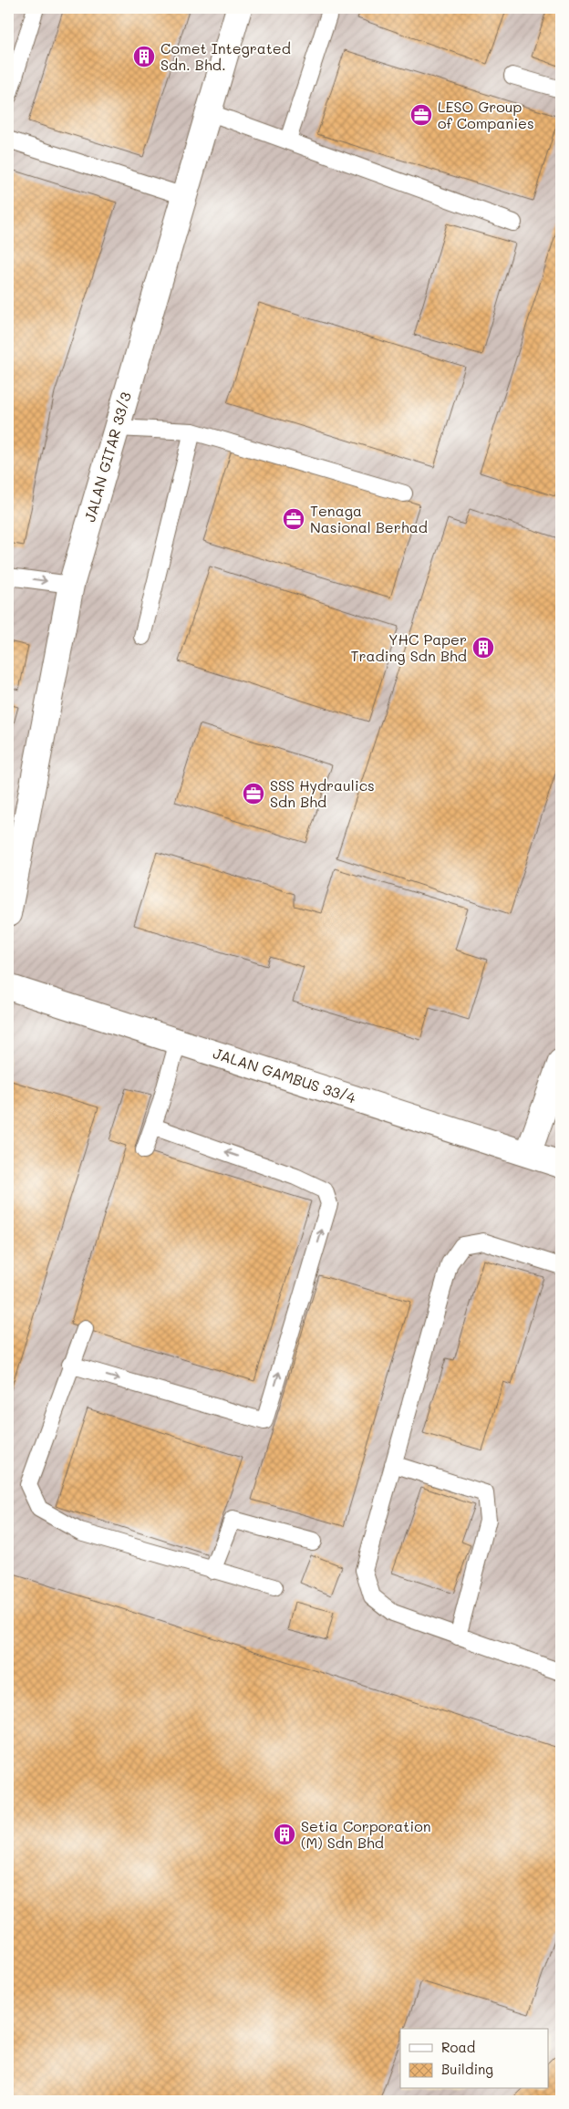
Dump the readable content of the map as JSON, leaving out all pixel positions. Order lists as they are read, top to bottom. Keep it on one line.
{"streets":{"street":["JALAN GITAR 33/3","JALAN GAMBUS 33/4"]},"places":{"building":["Comet Integrated Sdn. Bhd.","YHC Paper Trading Sdn Bhd","Setia Corporation (M) Sdn Bhd"],"office":["LESO Group of Companies","Tenaga Nasional Berhad","SSS Hydraulics Sdn Bhd"]},"legend":["Road","Building"]}
